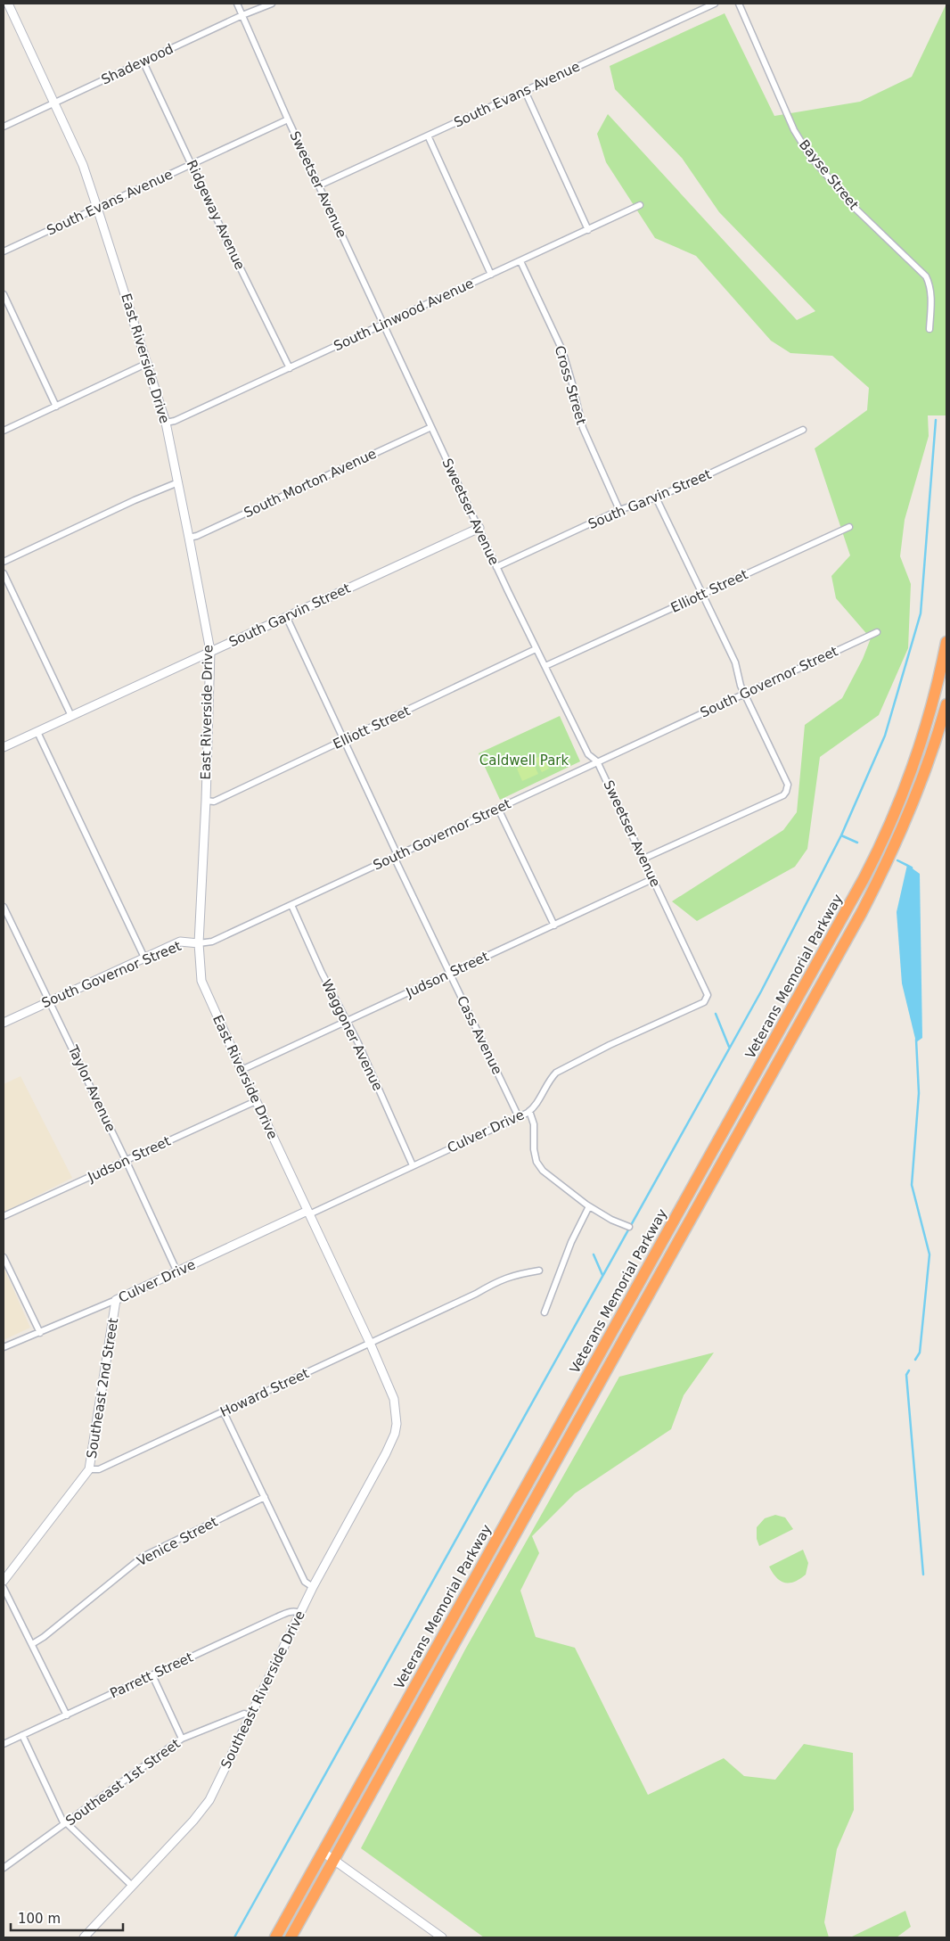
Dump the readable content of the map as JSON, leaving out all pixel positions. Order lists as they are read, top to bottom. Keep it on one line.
{"streets":{"highway":["Veterans Memorial Parkway"],"street":["Shadewood","South Evans Avenue","Bayse Street","Sweetser Avenue","Ridgeway Avenue","South Linwood Avenue","East Riverside Drive","Cross Street","South Morton Avenue","South Garvin Street","Elliott Street","South Governor Street","Judson Street","Waggoner Avenue","Cass Avenue","Taylor Avenue","Culver Drive","Southeast 2nd Street","Howard Street","Venice Street","Parrett Street","Southeast Riverside Drive","Southeast 1st Street"]},"crossings":[["Shadewood","Sweetser Avenue"],["Shadewood","Ridgeway Avenue"],["Shadewood","East Riverside Drive"],["South Evans Avenue","Sweetser Avenue"],["South Evans Avenue","Ridgeway Avenue"],["South Evans Avenue","East Riverside Drive"],["Sweetser Avenue","South Linwood Avenue"],["Sweetser Avenue","South Morton Avenue"],["Sweetser Avenue","South Garvin Street"],["Sweetser Avenue","Elliott Street"],["Sweetser Avenue","South Governor Street"],["Sweetser Avenue","Judson Street"],["Sweetser Avenue","Culver Drive"],["Ridgeway Avenue","South Linwood Avenue"],["South Linwood Avenue","East Riverside Drive"],["South Linwood Avenue","Cross Street"],["East Riverside Drive","South Morton Avenue"],["East Riverside Drive","South Garvin Street"],["East Riverside Drive","Elliott Street"],["East Riverside Drive","South Governor Street"],["East Riverside Drive","Judson Street"],["East Riverside Drive","Culver Drive"],["East Riverside Drive","Howard Street"],["East Riverside Drive","Southeast Riverside Drive"],["Cross Street","South Garvin Street"],["South Garvin Street","Cass Avenue"],["Elliott Street","Cass Avenue"],["South Governor Street","Waggoner Avenue"],["South Governor Street","Cass Avenue"],["South Governor Street","Taylor Avenue"],["Judson Street","Waggoner Avenue"],["Judson Street","Cass Avenue"],["Judson Street","Taylor Avenue"],["Waggoner Avenue","Culver Drive"],["Cass Avenue","Culver Drive"],["Taylor Avenue","Culver Drive"],["Culver Drive","Southeast 2nd Street"],["Southeast 2nd Street","Howard Street"],["Parrett Street","Southeast Riverside Drive"],["Southeast Riverside Drive","Southeast 1st Street"]],"parks":["Caldwell Park"],"scale_bar":"100 m"}
